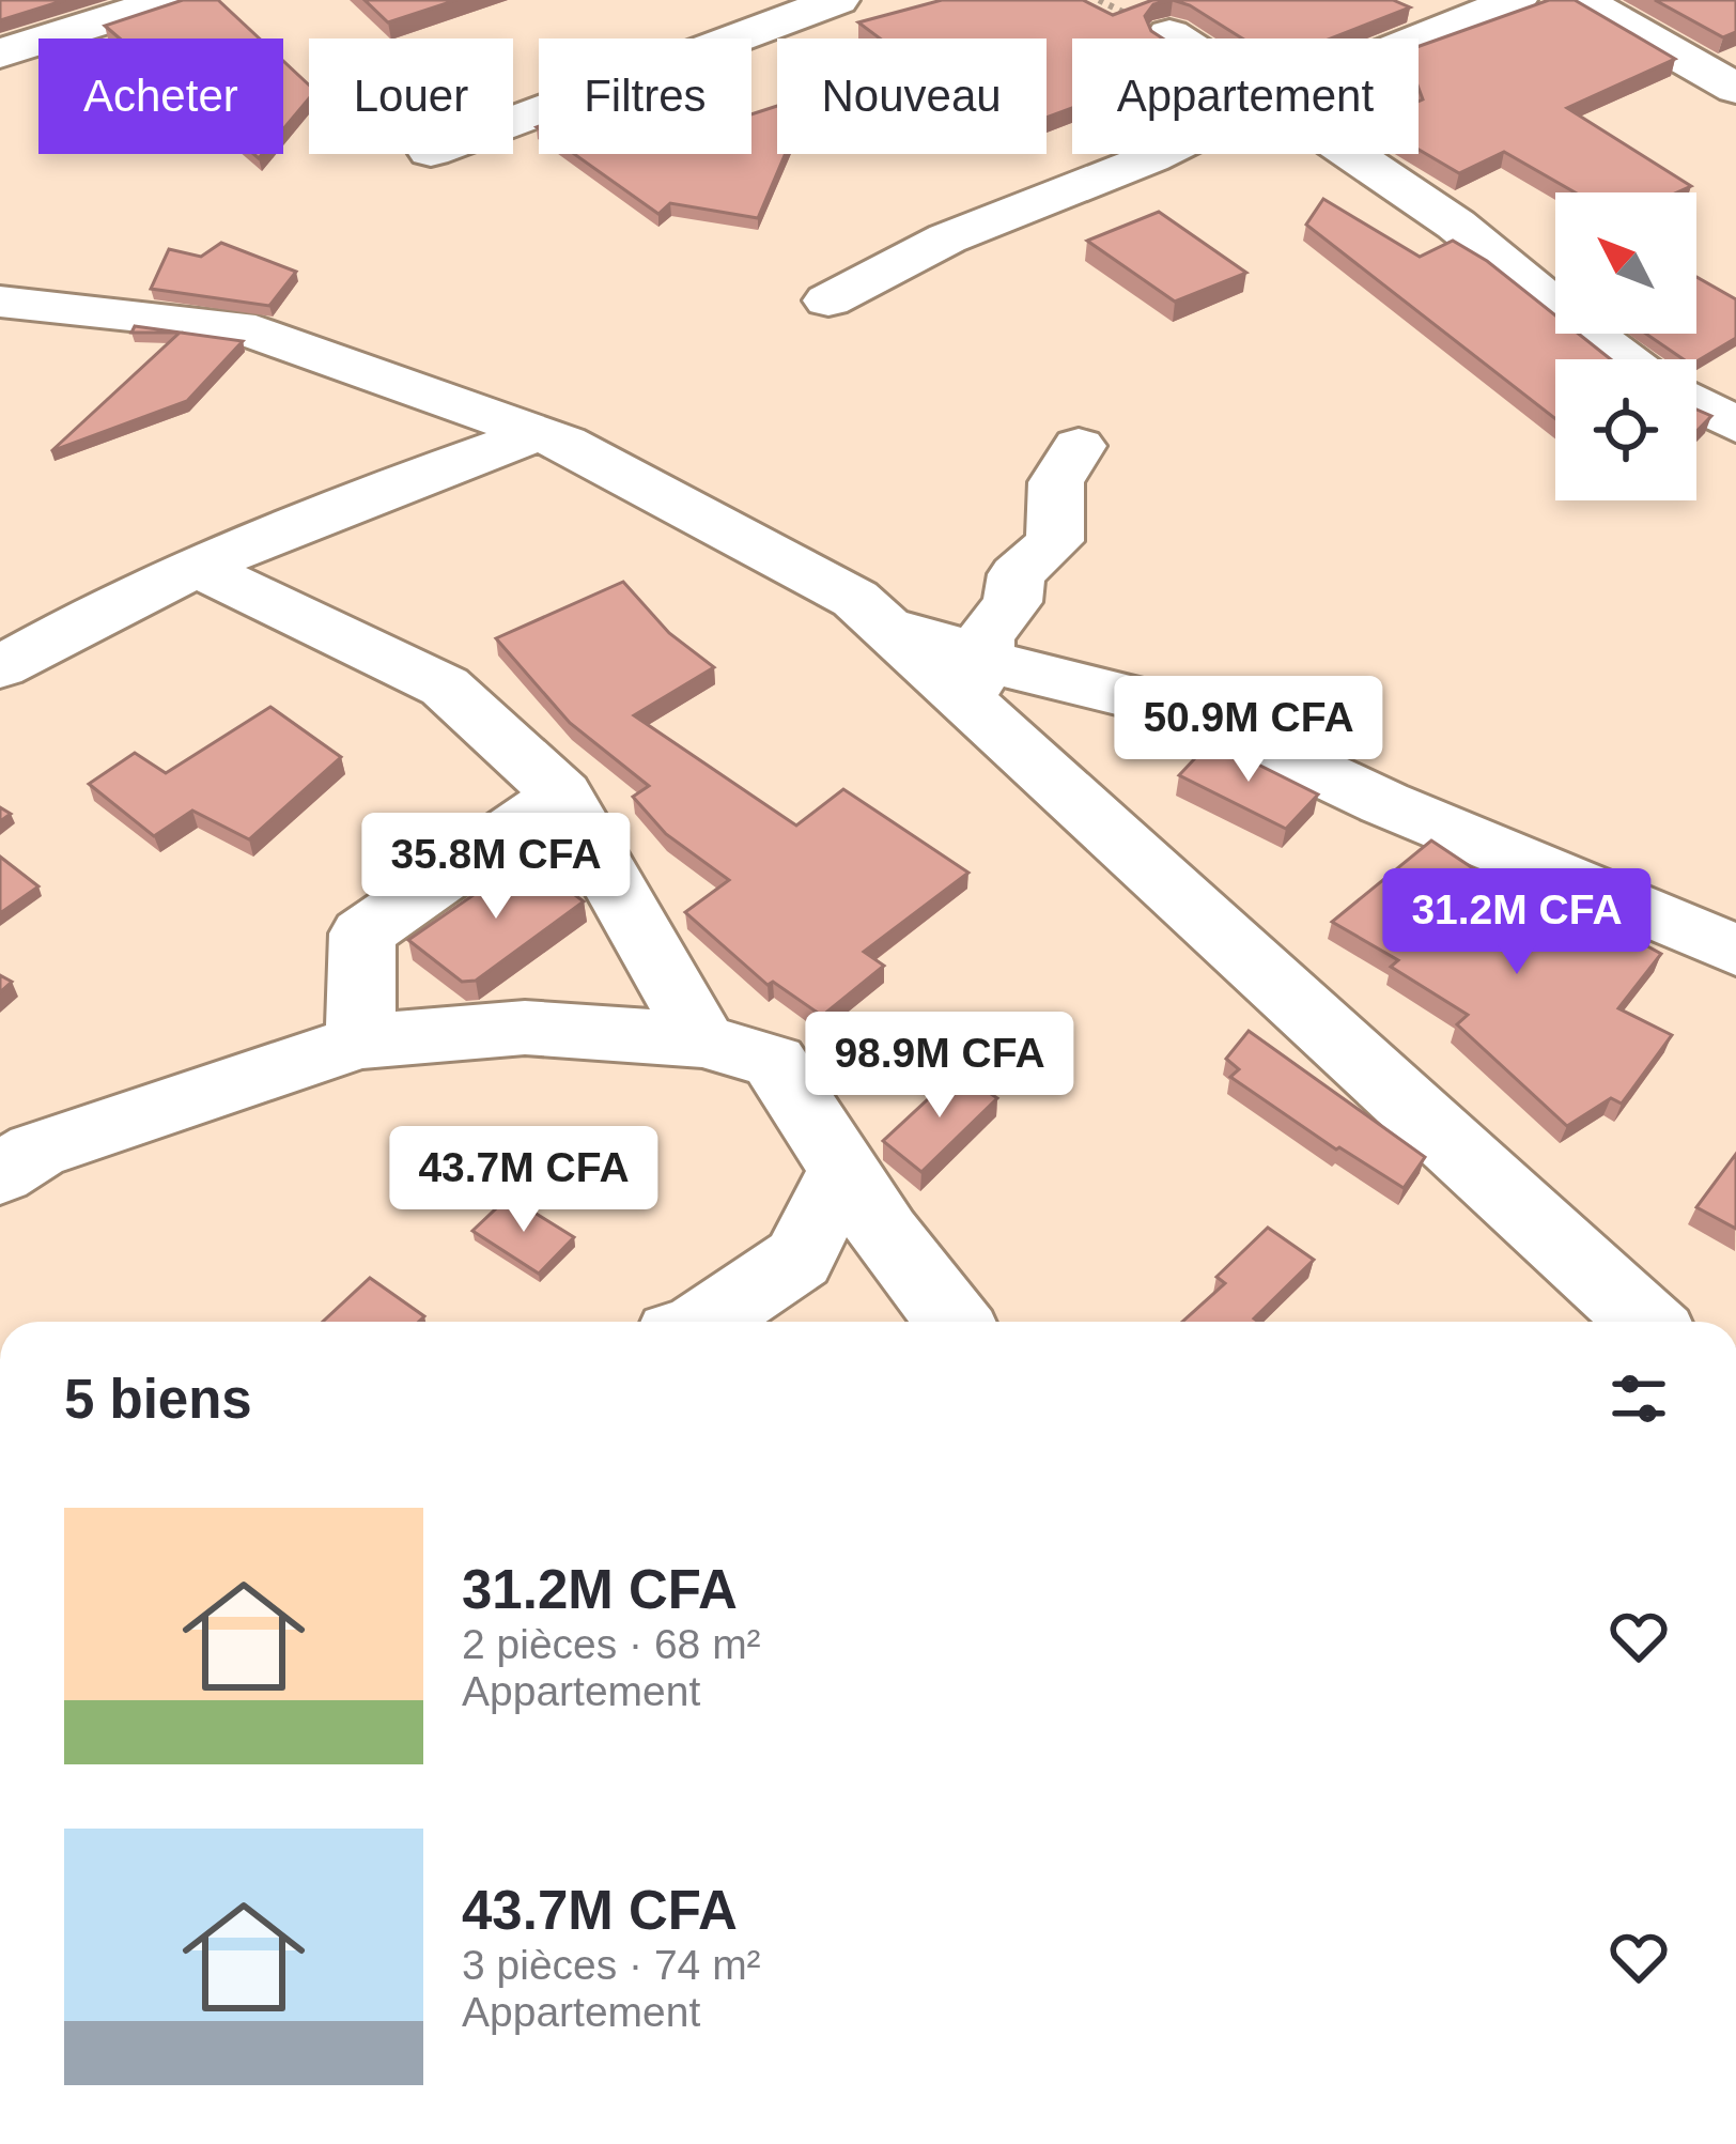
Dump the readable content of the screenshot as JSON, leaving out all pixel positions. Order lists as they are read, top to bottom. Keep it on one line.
{"north":"top left","page":{"chip":["Acheter","Louer","Filtres","Nouveau","Appartement"],"price":["50.9M CFA","35.8M CFA","31.2M CFA","98.9M CFA","43.7M CFA"],"heading":"5 biens","list":[{"name":"31.2M CFA","note":"2 pièces · 68 m² · Appartement"},{"name":"43.7M CFA","note":"3 pièces · 74 m² · Appartement"}]}}
